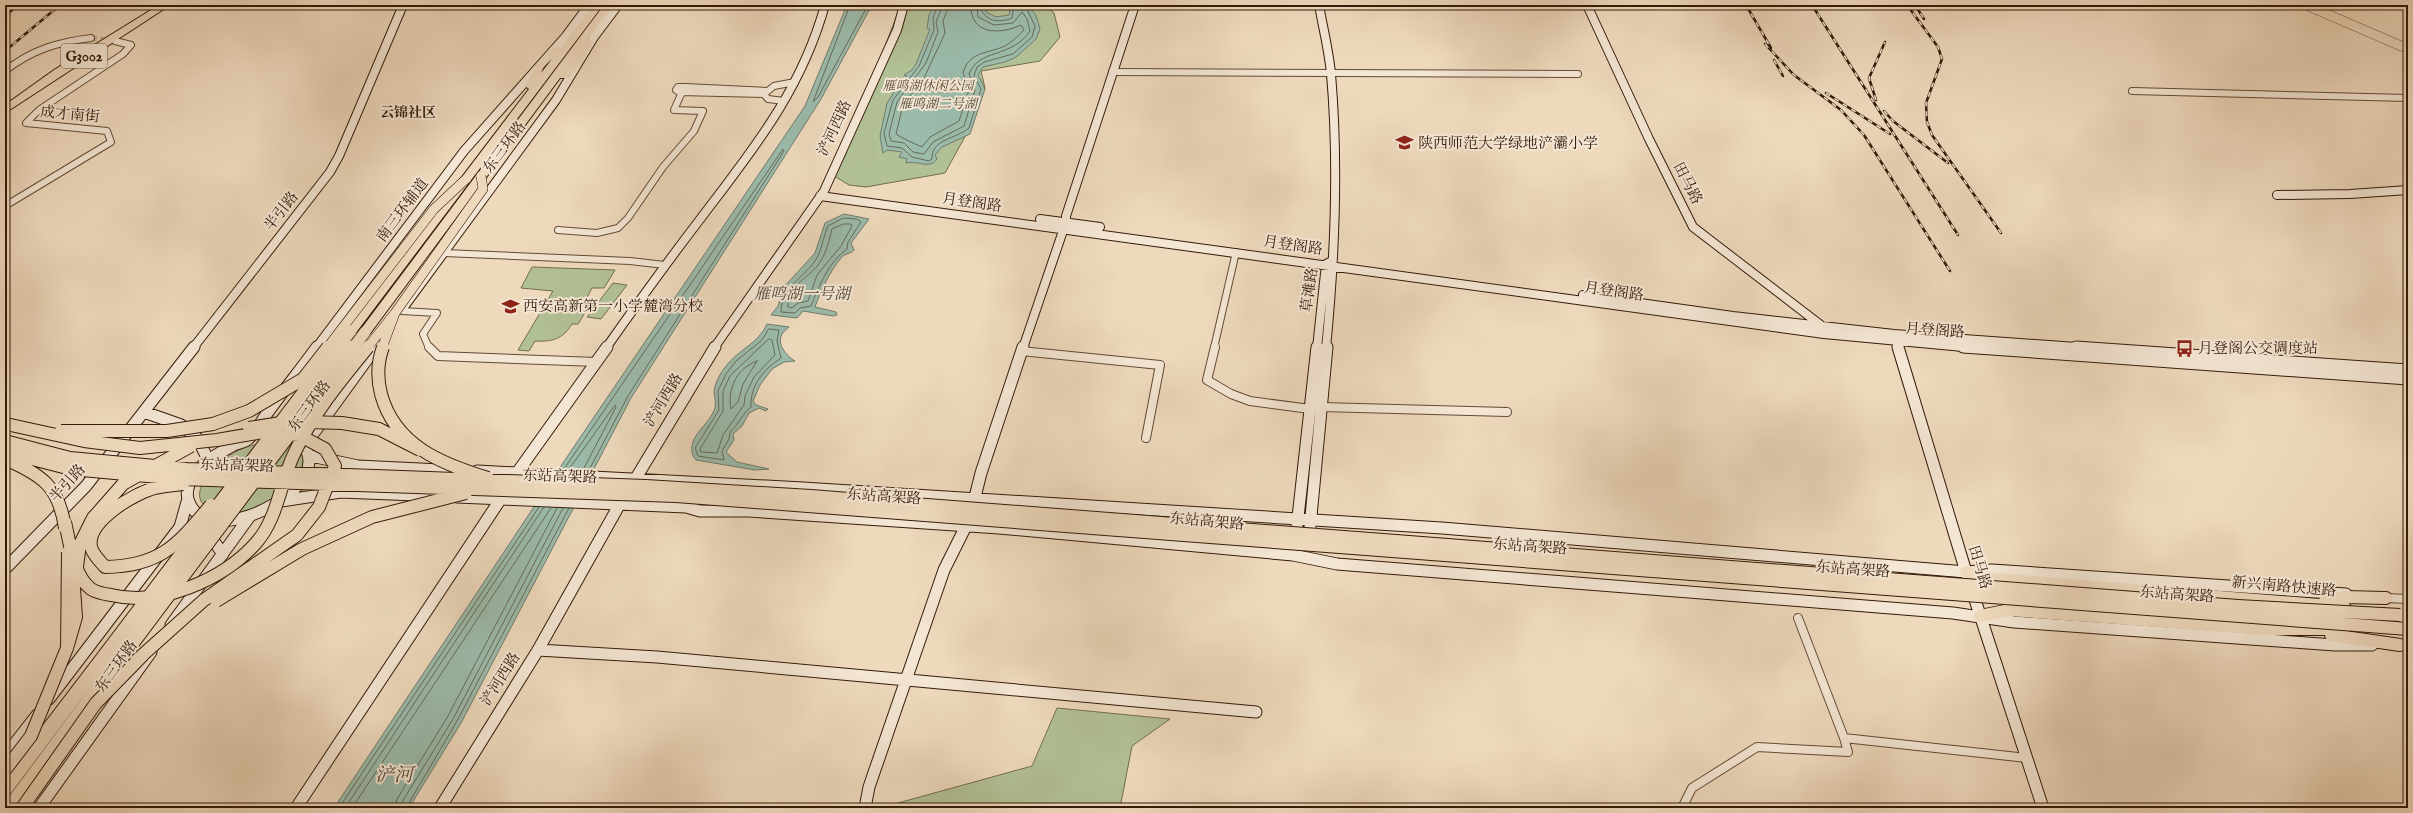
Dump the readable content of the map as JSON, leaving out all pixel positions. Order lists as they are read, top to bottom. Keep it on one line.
{"streets":{"highway":["G3002","东三环路"],"main road":["浐河西路","田马路","月登阁路","南三环辅道","半引路","草滩路","东站高架路","新兴南路快速路"],"street":["成才南街"]},"crossings":[["浐河西路","月登阁路"],["田马路","月登阁路"],["田马路","新兴南路快速路"],["月登阁路","草滩路"],["东站高架路","新兴南路快速路"]],"districts":["云锦社区"],"water":["雁鸣湖二号湖","雁鸣湖一号湖","浐河"],"parks":["雁鸣湖休闲公园"],"places":{"school or university":["陕西师范大学绿地浐灞小学","西安高新第一小学麓湾分校"],"bus stop":["月登阁公交调度站"]}}
